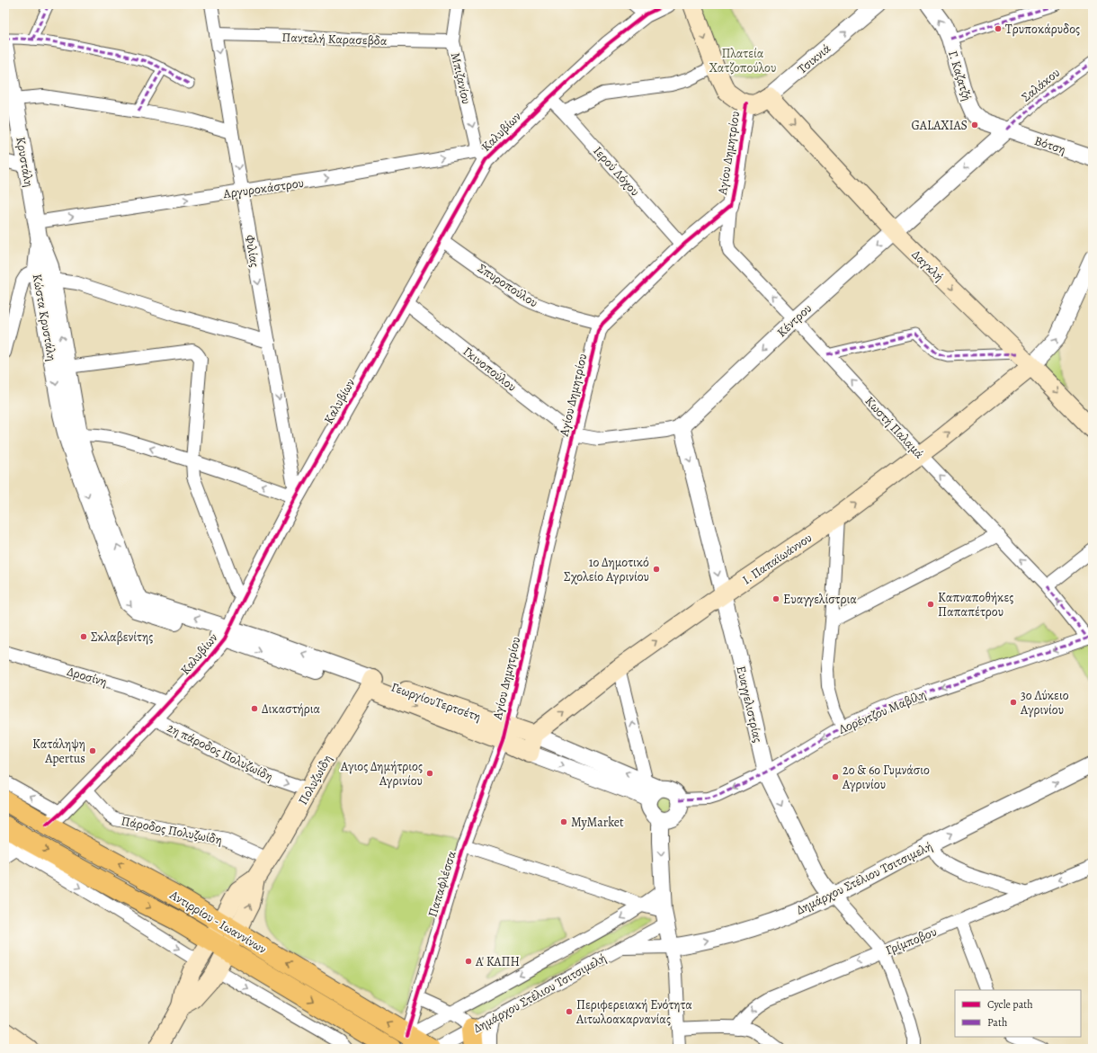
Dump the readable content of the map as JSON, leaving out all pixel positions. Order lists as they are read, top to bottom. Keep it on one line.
{"streets":{"main road":["Τσικνιά","Δαγκλή","Ι. Παπαϊωάννου","ΓεωργίουΤερτσέτη","Πολυζωίδη","Αντιρρίου - Ιωαννίνων"],"street":["Παντελή Καρασεβδα","Γ. Καζατζή","Μπιζανίου","Σαλάκου","Καλυβίων","Βότση","Αγίου Δημητρίου","Κρυστάλη","Ιερού Λόχου","Αργυροκάστρου","Φιλίας","Σπυροπούλου","Κώστα Κρυστάλη","Κέντρου","Γκινοπούλου","Κωστή Παλαμά","Δροσίνη","Ευαγγελιστρίας","Λορέντζου Μαβίλη","2η πάροδος Πολυζωίδη","Πάροδος Πολυζωίδη","Δημάρχου Στέλιου Τσιτσιμελή","Παπαφλέσσα","Γρίμποβου"]},"crossings":[["Παντελή Καρασεβδα","Μπιζανίου"],["Παντελή Καρασεβδα","Φιλίας"],["Τσικνιά","Αγίου Δημητρίου"],["Τσικνιά","Δαγκλή"],["Γ. Καζατζή","Σαλάκου"],["Γ. Καζατζή","Βότση"],["Γ. Καζατζή","Κέντρου"],["Μπιζανίου","Καλυβίων"],["Μπιζανίου","Αργυροκάστρου"],["Σαλάκου","Βότση"],["Σαλάκου","Κέντρου"],["Καλυβίων","Ιερού Λόχου"],["Καλυβίων","Αργυροκάστρου"],["Καλυβίων","Φιλίας"],["Καλυβίων","Σπυροπούλου"],["Καλυβίων","Κώστα Κρυστάλη"],["Καλυβίων","Γκινοπούλου"],["Καλυβίων","Δροσίνη"],["Καλυβίων","ΓεωργίουΤερτσέτη"],["Καλυβίων","2η πάροδος Πολυζωίδη"],["Καλυβίων","Πάροδος Πολυζωίδη"],["Καλυβίων","Αντιρρίου - Ιωαννίνων"],["Βότση","Κέντρου"],["Αγίου Δημητρίου","Ιερού Λόχου"],["Αγίου Δημητρίου","Σπυροπούλου"],["Αγίου Δημητρίου","Κέντρου"],["Αγίου Δημητρίου","Γκινοπούλου"],["Αγίου Δημητρίου","Κωστή Παλαμά"],["Αγίου Δημητρίου","ΓεωργίουΤερτσέτη"],["Αγίου Δημητρίου","Παπαφλέσσα"],["Κρυστάλη","Αργυροκάστρου"],["Κρυστάλη","Κώστα Κρυστάλη"],["Αργυροκάστρου","Φιλίας"],["Αργυροκάστρου","Κώστα Κρυστάλη"],["Δαγκλή","Κέντρου"],["Δαγκλή","Ι. Παπαϊωάννου"],["Κώστα Κρυστάλη","ΓεωργίουΤερτσέτη"],["Κέντρου","Γκινοπούλου"],["Κέντρου","Κωστή Παλαμά"],["Κέντρου","Ευαγγελιστρίας"],["Κωστή Παλαμά","Ι. Παπαϊωάννου"],["Κωστή Παλαμά","Λορέντζου Μαβίλη"],["Ι. Παπαϊωάννου","ΓεωργίουΤερτσέτη"],["Ι. Παπαϊωάννου","Ευαγγελιστρίας"],["ΓεωργίουΤερτσέτη","Λορέντζου Μαβίλη"],["ΓεωργίουΤερτσέτη","Πολυζωίδη"],["ΓεωργίουΤερτσέτη","Παπαφλέσσα"],["Ευαγγελιστρίας","Λορέντζου Μαβίλη"],["Ευαγγελιστρίας","Δημάρχου Στέλιου Τσιτσιμελή"],["Ευαγγελιστρίας","Γρίμποβου"],["2η πάροδος Πολυζωίδη","Πολυζωίδη"],["Πολυζωίδη","Πάροδος Πολυζωίδη"],["Πολυζωίδη","Αντιρρίου - Ιωαννίνων"],["Παπαφλέσσα","Αντιρρίου - Ιωαννίνων"]],"one_way":["Τσικνιά","Μπιζανίου","Φιλίας","Δαγκλή","Κέντρου","Κωστή Παλαμά","Ι. Παπαϊωάννου","Λορέντζου Μαβίλη","2η πάροδος Πολυζωίδη","Δημάρχου Στέλιου Τσιτσιμελή","Γρίμποβου"],"parks":["Πλατεία Χατζοπούλου"],"places":["Τρυποκάρυδος","GALAXIAS","1ο Δημοτικό Σχολείο Αγρινίου","Ευαγγελίστρια","Καπναποθήκες Παπαπέτρου","Σκλαβενίτης","3ο Λύκειο Αγρινίου","Δικαστήρια","Κατάληψη Apertus","Αγιος Δημήτριος Αγρινίου","2ο & 6ο Γυμνάσιο Αγρινίου","MyMarket","Α' ΚΑΠΗ","Περιφερειακή Ενότητα Αιτωλοακαρνανίας"],"legend":["Cycle path","Path"]}
